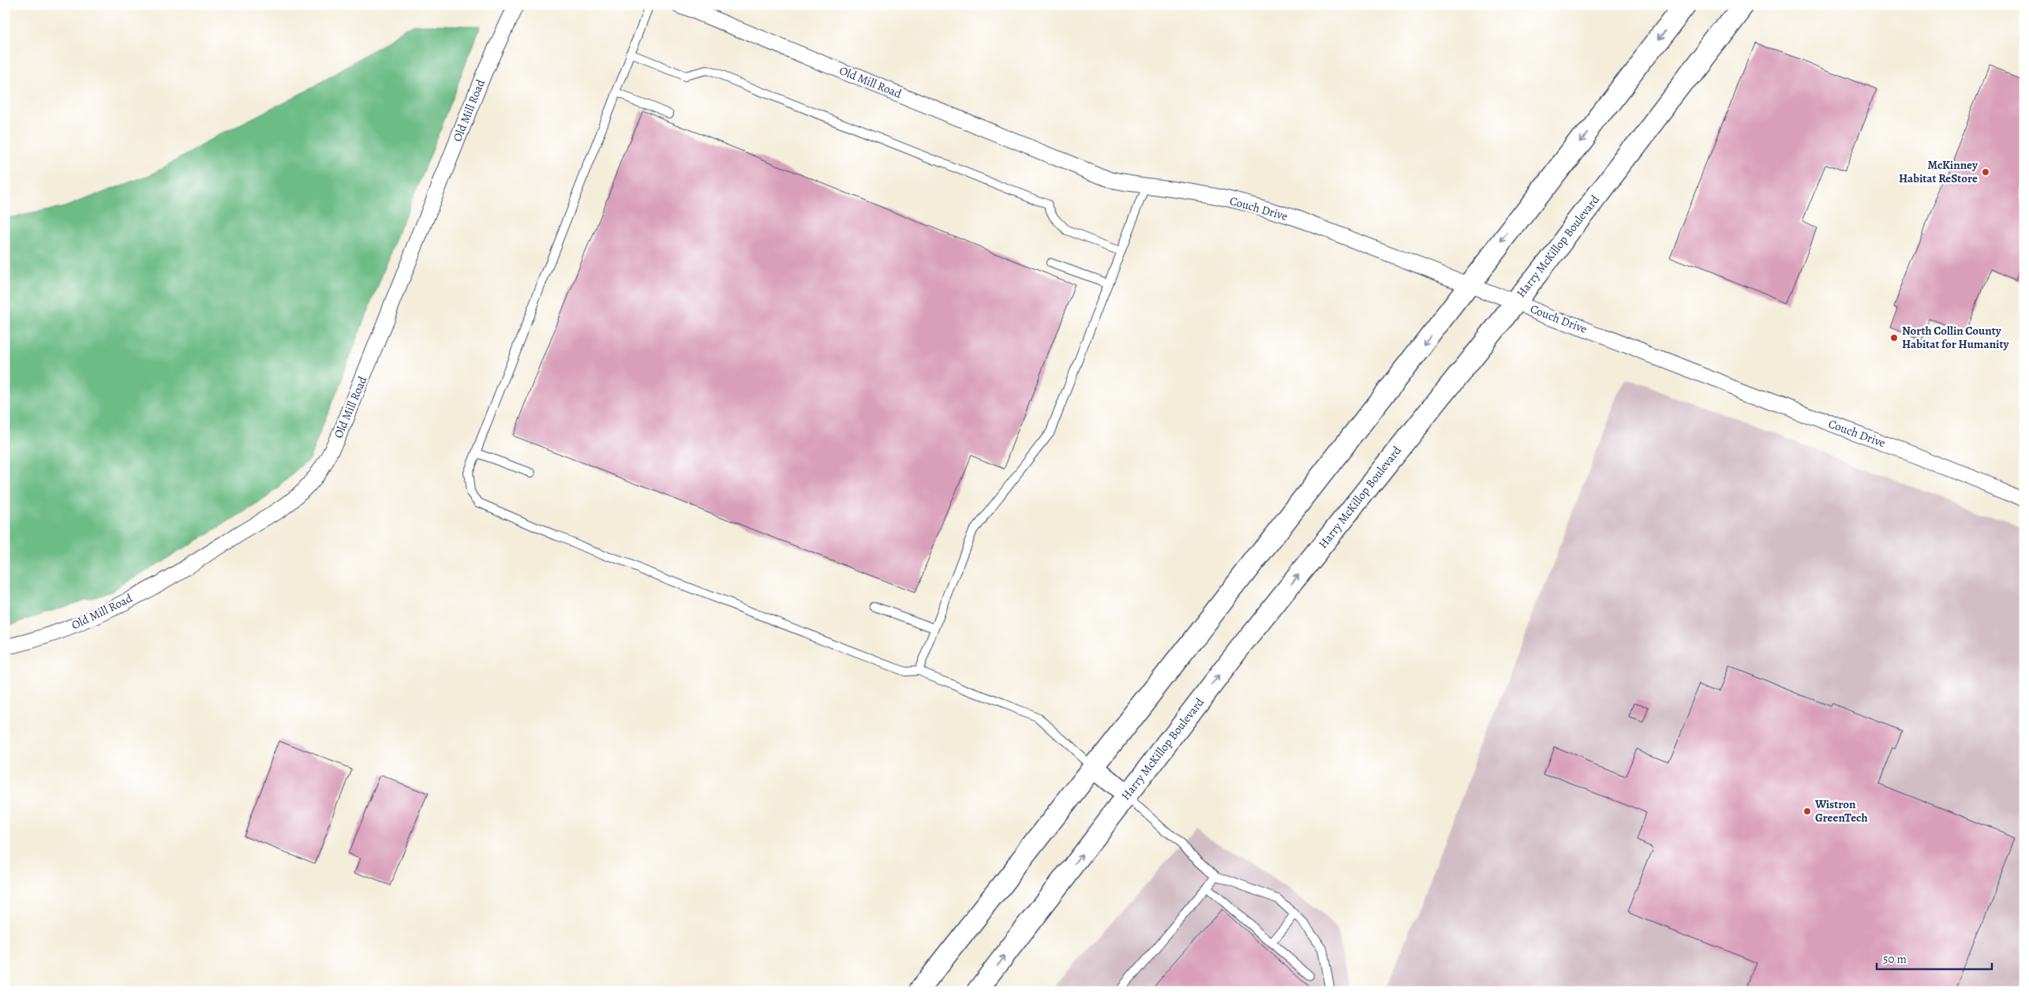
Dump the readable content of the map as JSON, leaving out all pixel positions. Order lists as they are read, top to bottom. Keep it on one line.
{"streets":{"main road":["Harry McKillop Boulevard"],"street":["Old Mill Road","Couch Drive"]},"crossings":[["Old Mill Road","Couch Drive"],["Couch Drive","Harry McKillop Boulevard"]],"places":["McKinney Habitat ReStore","North Collin County Habitat for Humanity","Wistron GreenTech"],"scale_bar":"50 m"}
